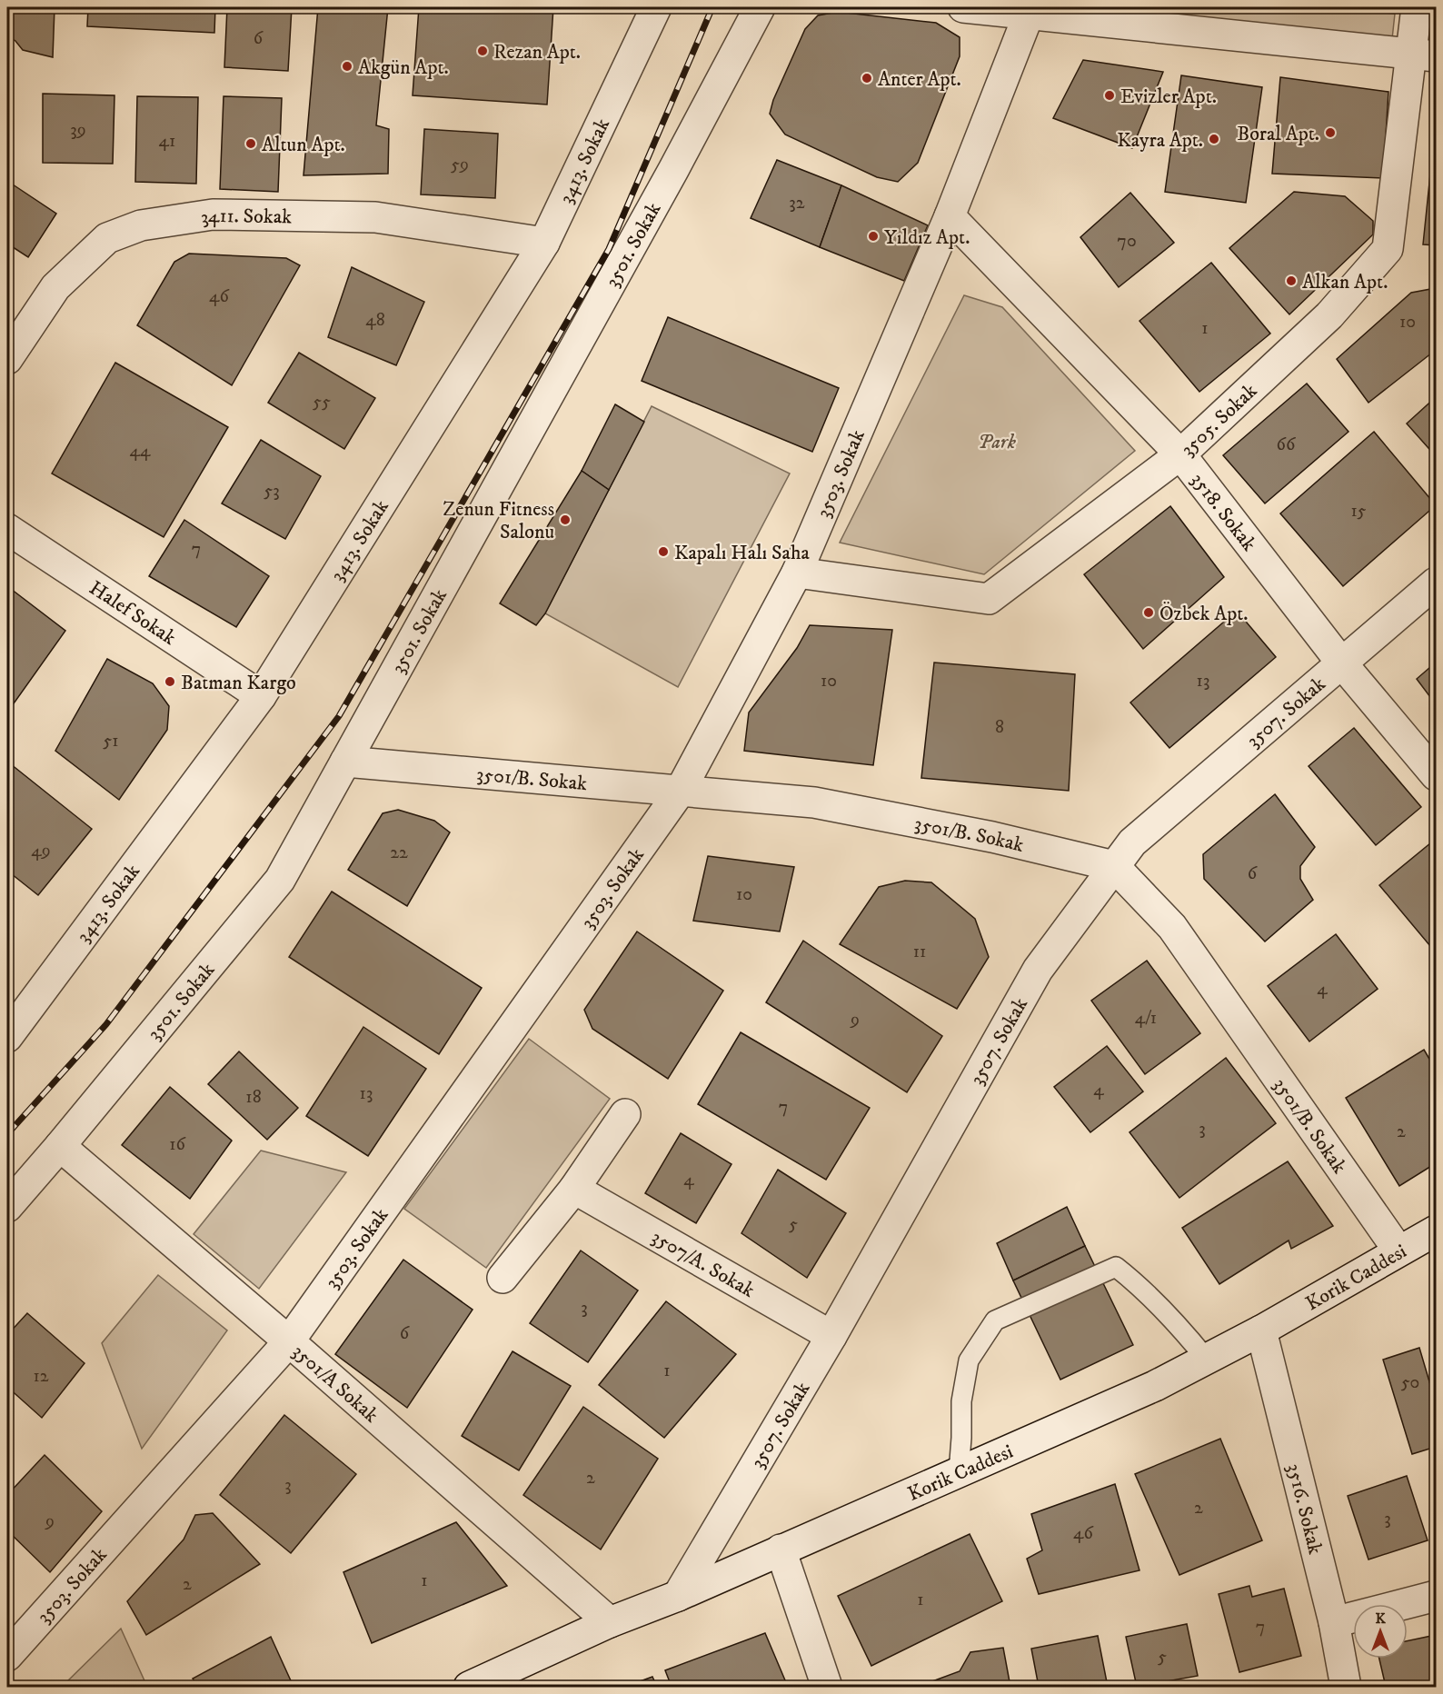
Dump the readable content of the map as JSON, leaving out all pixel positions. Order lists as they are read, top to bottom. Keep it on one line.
{"streets":{"street":["3413. Sokak","3411. Sokak","3501. Sokak","3505. Sokak","3503. Sokak","3518. Sokak","Halef Sokak","3507. Sokak","3501/B. Sokak","3507/A. Sokak","Korik Caddesi","3501/A Sokak","3516. Sokak"]},"crossings":[["3413. Sokak","3411. Sokak"],["3413. Sokak","Halef Sokak"],["3501. Sokak","3501/B. Sokak"],["3501. Sokak","3501/A Sokak"],["3505. Sokak","3503. Sokak"],["3505. Sokak","3518. Sokak"],["3503. Sokak","3518. Sokak"],["3503. Sokak","3501/B. Sokak"],["3503. Sokak","3501/A Sokak"],["3518. Sokak","3507. Sokak"],["3507. Sokak","3501/B. Sokak"],["3507. Sokak","3507/A. Sokak"],["3507. Sokak","Korik Caddesi"],["3501/B. Sokak","Korik Caddesi"],["Korik Caddesi","3501/A Sokak"],["Korik Caddesi","3516. Sokak"]],"parks":["Park"],"places":["Rezan Apt.","Akgün Apt.","Anter Apt.","Evizler Apt.","Boral Apt.","Kayra Apt.","Altun Apt.","Yıldız Apt.","Alkan Apt.","Zenun Fitness Salonu","Kapalı Halı Saha","Özbek Apt.","Batman Kargo"],"house_numbers":["6","39","41","59","32","70","46","48","10","1","55","66","44","53","15","7","10","13","8","51","49","22","6","10","11","4","4/1","9","4","13","18","7","3","2","16","4","5","3","6","1","12","50","2","3","2","3","9","46","1","2","1","7","5"],"north":"top"}
